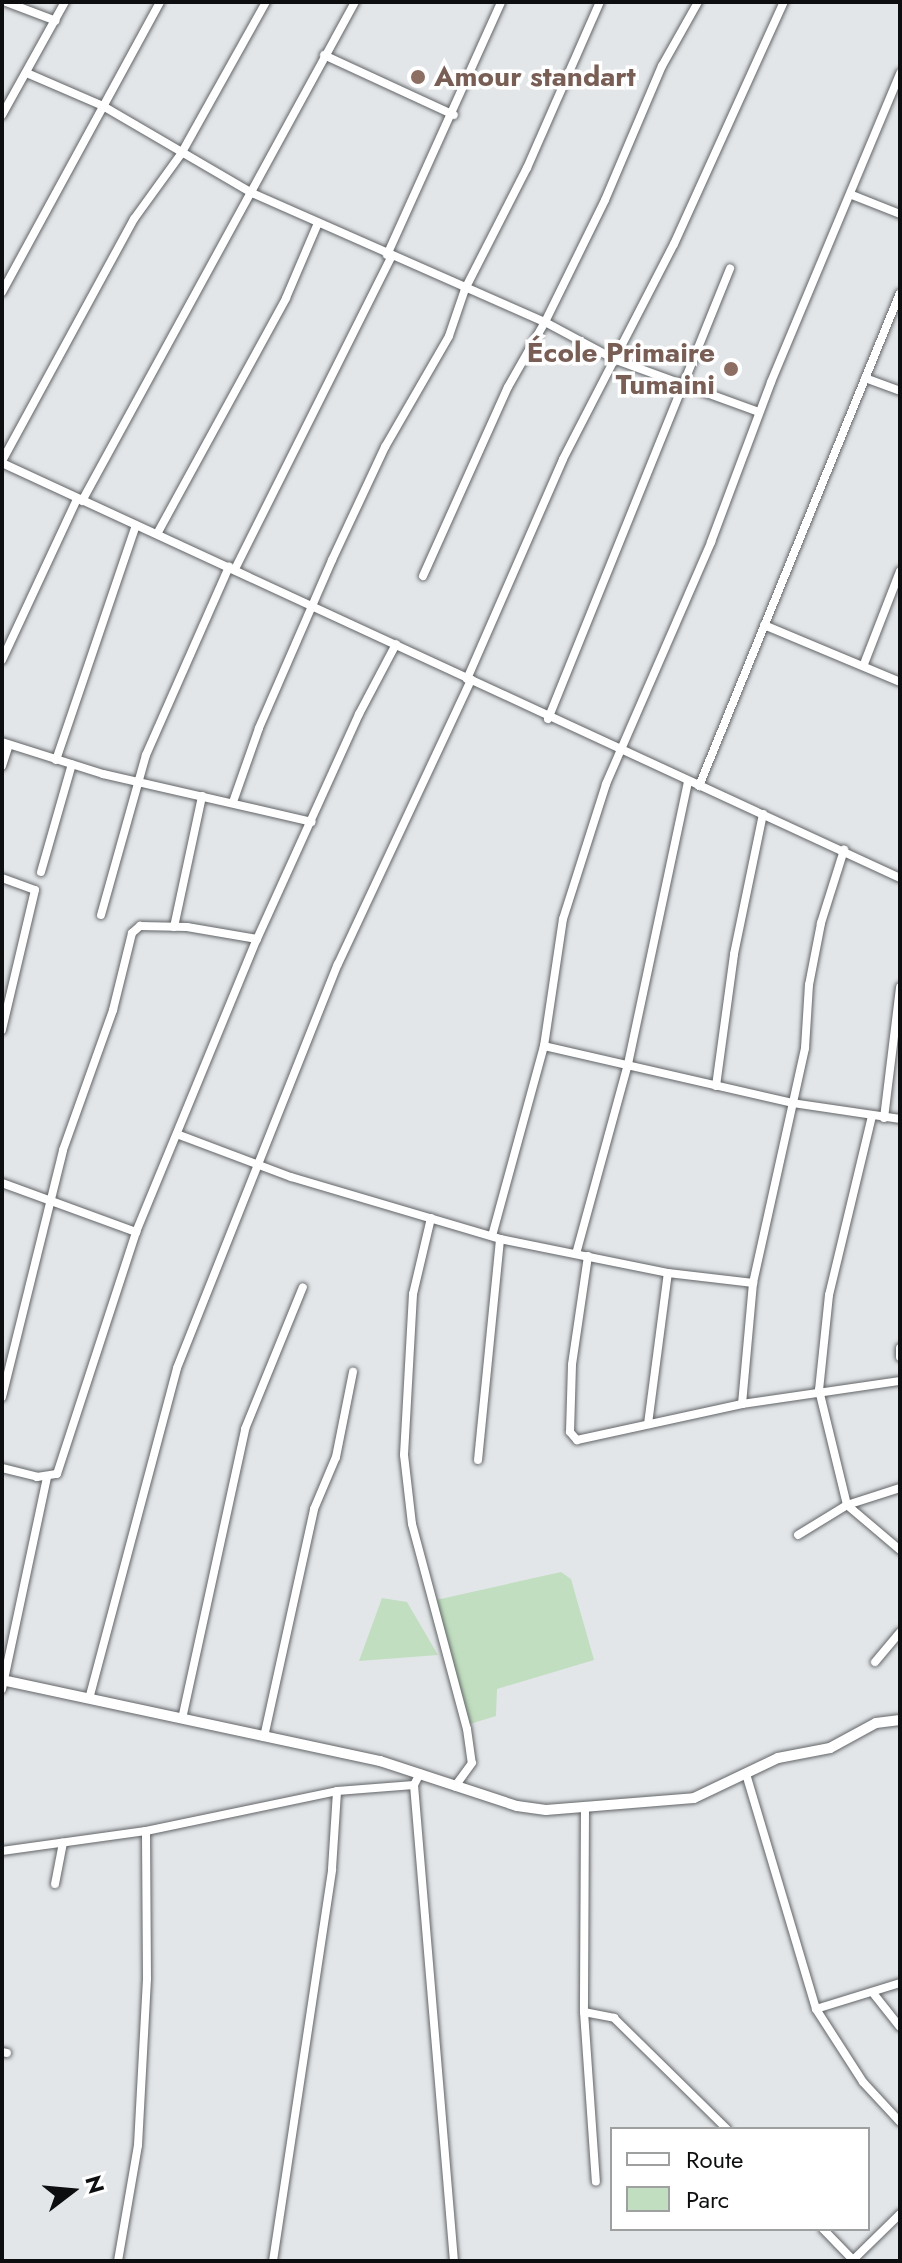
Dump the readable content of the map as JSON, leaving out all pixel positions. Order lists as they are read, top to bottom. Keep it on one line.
{"places":["Amour standart","École Primaire Tumaini"],"legend":["Route","Parc"],"north":"right"}
